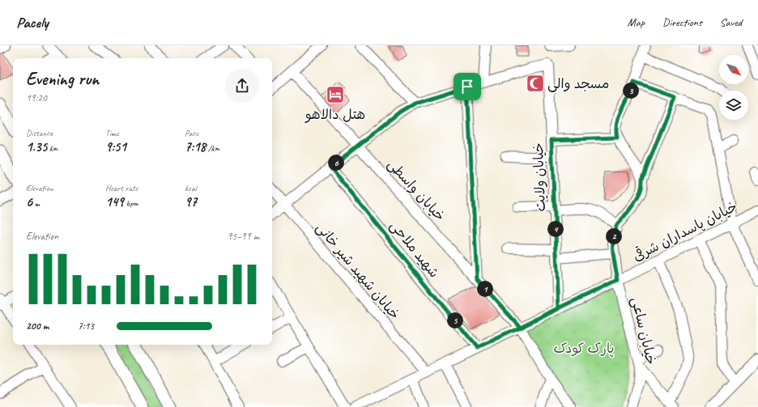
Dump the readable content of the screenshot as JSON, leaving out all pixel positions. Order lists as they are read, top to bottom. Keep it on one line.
{"streets":{"street":["خیابان ولایت","خیابان واسطی","خیابان پاسداران شرقی","شهید ملاحی","خیابان شهید شیر خانی","خیابان ساعی"]},"crossings":[["خیابان ولایت","خیابان پاسداران شرقی"],["خیابان واسطی","خیابان پاسداران شرقی"],["خیابان پاسداران شرقی","شهید ملاحی"],["خیابان پاسداران شرقی","خیابان شهید شیر خانی"],["خیابان پاسداران شرقی","خیابان ساعی"]],"parks":["پارک کودک"],"places":{"mosque":["مسجد والی"],"hotel":["هتل دالاهو"]},"north":"bottom right","page":{"header":"Pacely","nav":["Map","Directions","Saved"],"heading":["Evening run","19:20"],"pins":["3","6","4","2","1","5"],"stats":[["Distance","1.35 km"],["Time","9:51"],["Pace","7:18 /km"],["Elevation","6 m"],["Heart rate","149 bpm"],["kcal","97"]],"chart":["Elevation","95–99 m"],"list":[{"name":"200 m","note":"7:13"}]}}
